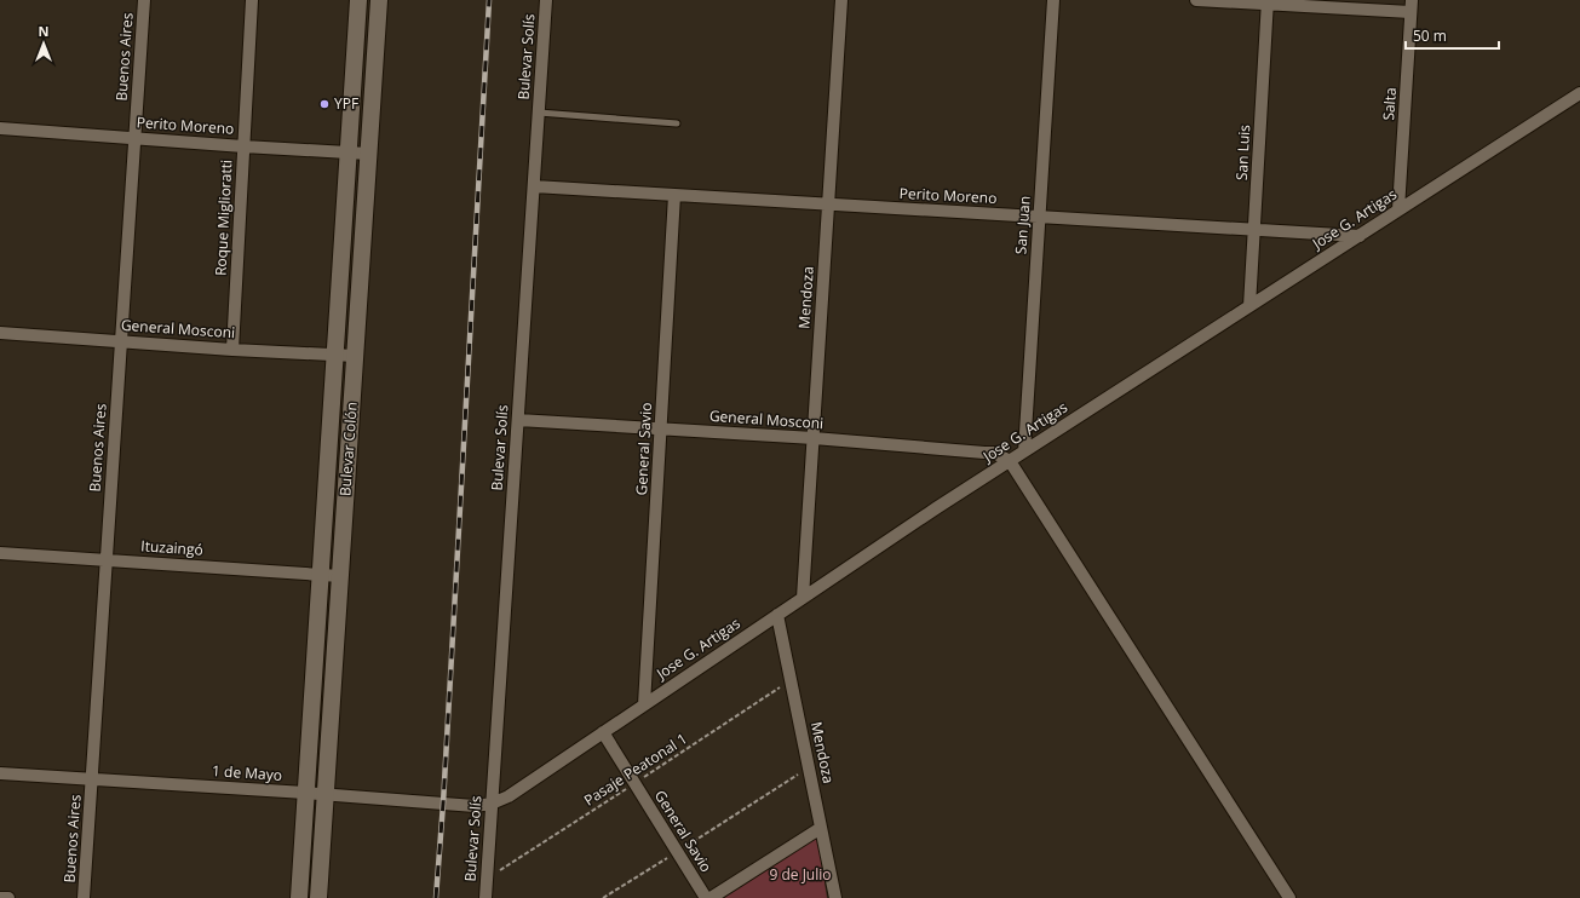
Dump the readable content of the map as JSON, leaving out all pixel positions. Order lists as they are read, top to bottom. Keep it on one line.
{"streets":{"main road":["Bulevar Colón"],"street":["Buenos Aires","Bulevar Solís","Salta","Perito Moreno","San Luis","Roque Miglioratti","Jose G. Artigas","San Juan","Mendoza","General Mosconi","General Savio","Ituzaingó","1 de Mayo"],"path":["Pasaje Peatonal 1"]},"crossings":[["Buenos Aires","Perito Moreno"],["Buenos Aires","General Mosconi"],["Buenos Aires","Ituzaingó"],["Buenos Aires","1 de Mayo"],["Bulevar Solís","Perito Moreno"],["Bulevar Solís","Jose G. Artigas"],["Bulevar Solís","General Mosconi"],["Bulevar Solís","1 de Mayo"],["Salta","Jose G. Artigas"],["Perito Moreno","San Luis"],["Perito Moreno","Roque Miglioratti"],["Perito Moreno","Jose G. Artigas"],["Perito Moreno","San Juan"],["Perito Moreno","Mendoza"],["Perito Moreno","Bulevar Colón"],["Perito Moreno","General Savio"],["San Luis","Jose G. Artigas"],["Roque Miglioratti","General Mosconi"],["Jose G. Artigas","San Juan"],["Jose G. Artigas","Mendoza"],["Jose G. Artigas","General Mosconi"],["Jose G. Artigas","General Savio"],["Jose G. Artigas","1 de Mayo"],["Mendoza","General Mosconi"],["General Mosconi","Bulevar Colón"],["General Mosconi","General Savio"],["Bulevar Colón","Ituzaingó"],["Bulevar Colón","1 de Mayo"],["General Savio","Pasaje Peatonal 1"]],"parks":["9 de Julio"],"places":["YPF"],"scale_bar":"50 m","north":"top"}
